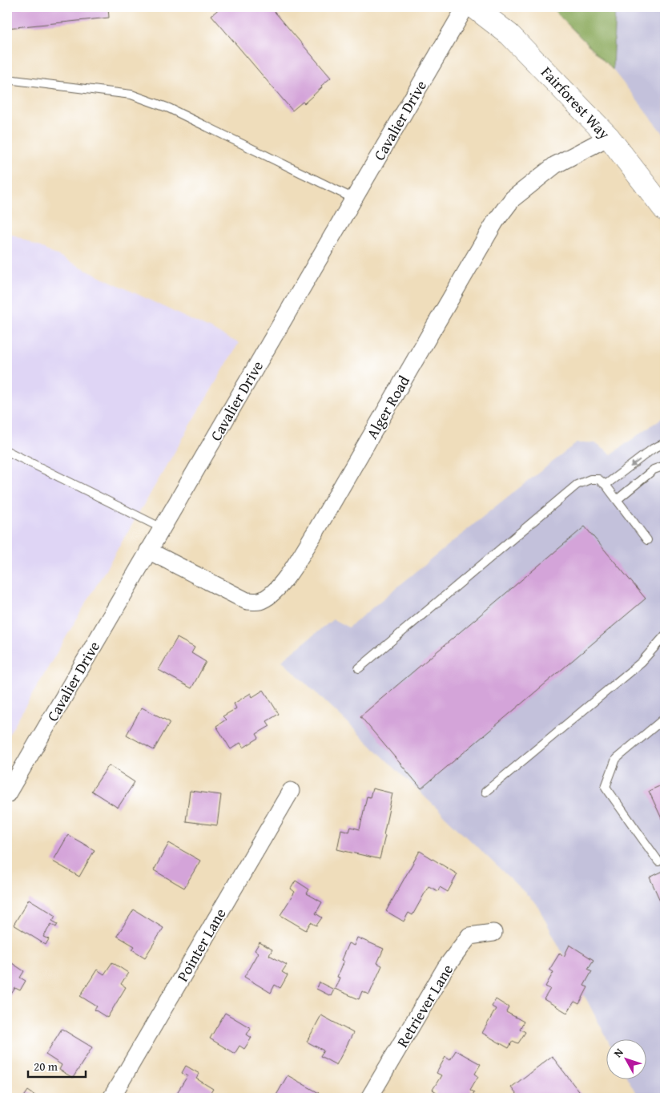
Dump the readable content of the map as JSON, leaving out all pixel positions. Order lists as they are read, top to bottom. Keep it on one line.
{"streets":{"main road":["Fairforest Way"],"street":["Cavalier Drive","Alger Road","Pointer Lane","Retriever Lane"]},"crossings":[["Fairforest Way","Alger Road"],["Cavalier Drive","Alger Road"]],"scale_bar":"20 m","north":"top left"}
